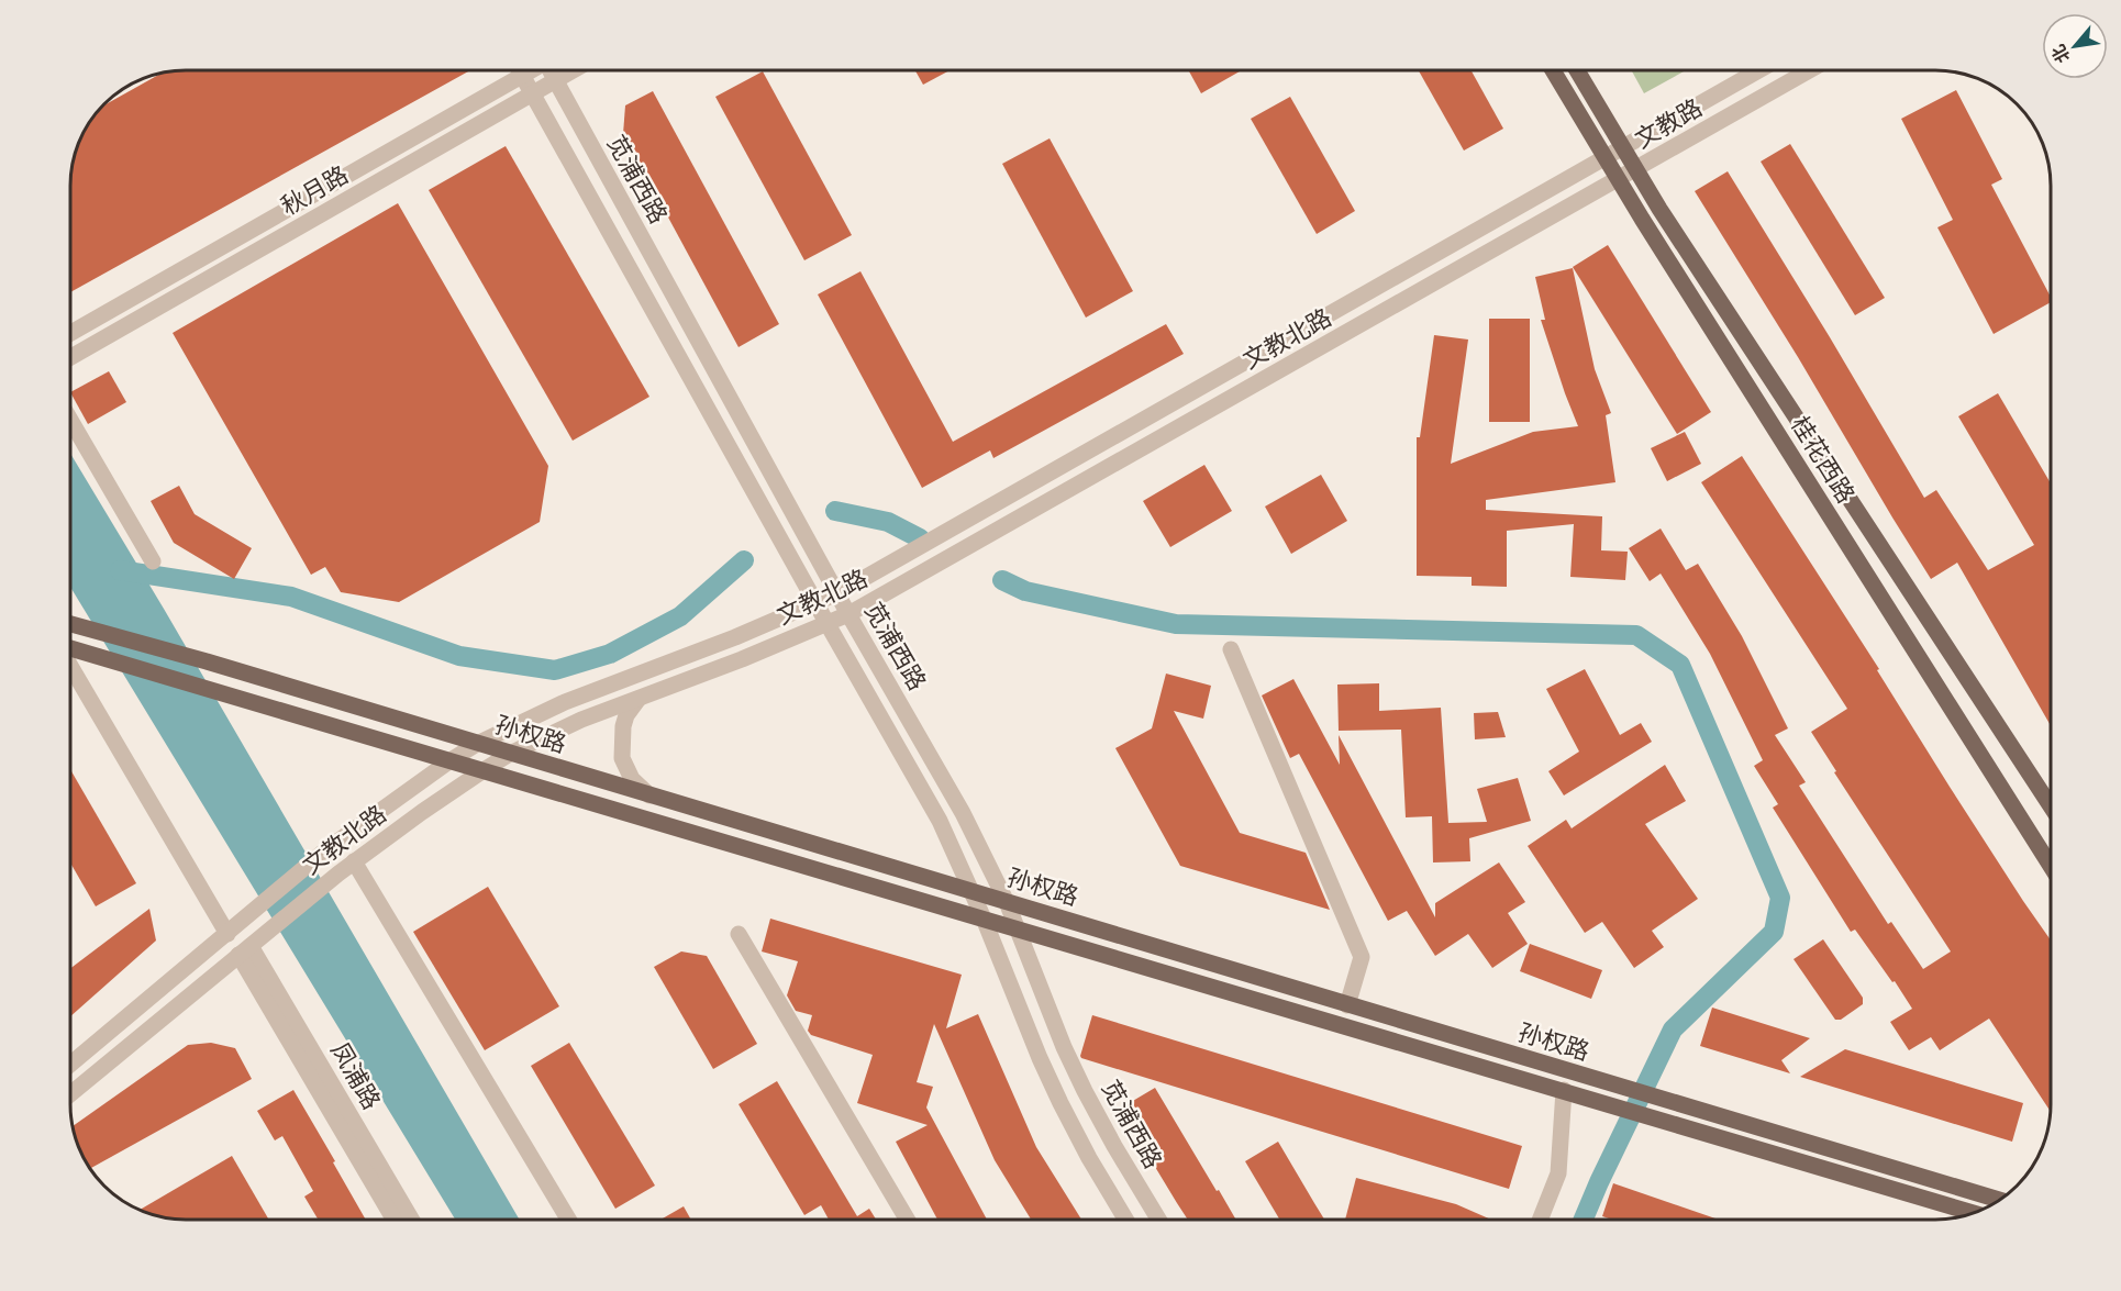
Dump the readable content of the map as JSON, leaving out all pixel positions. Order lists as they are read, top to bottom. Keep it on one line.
{"streets":{"main road":["桂花西路","孙权路"],"street":["文教路","苋浦西路","秋月路","文教北路","凤浦路"]},"crossings":[["文教路","文教北路"],["文教路","桂花西路"],["苋浦西路","秋月路"],["苋浦西路","文教北路"],["苋浦西路","孙权路"],["文教北路","桂花西路"],["文教北路","孙权路"],["文教北路","凤浦路"]],"north":"bottom left"}
